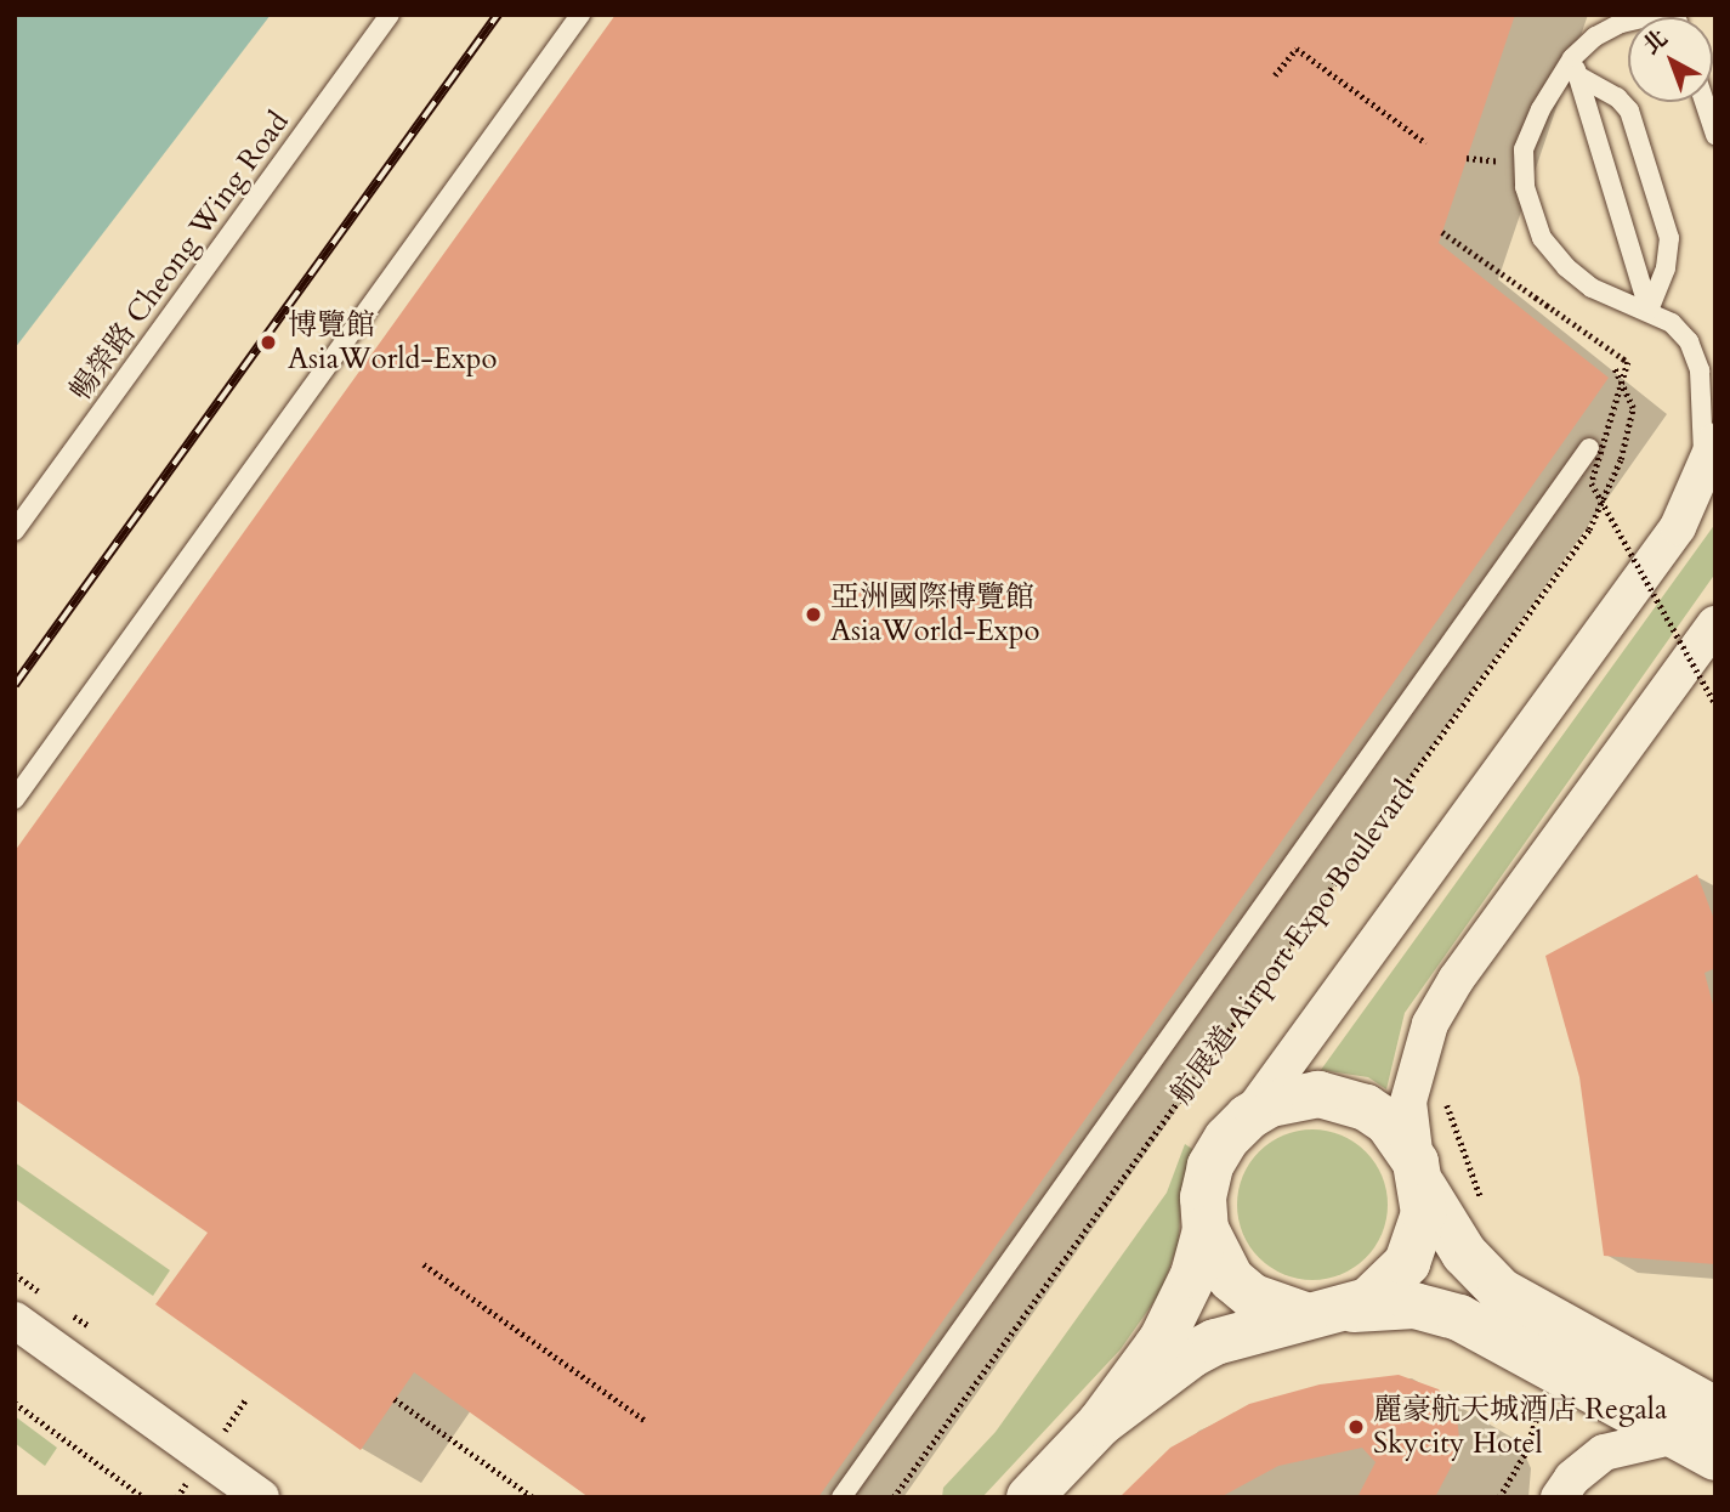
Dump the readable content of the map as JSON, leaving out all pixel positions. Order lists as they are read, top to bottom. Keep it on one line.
{"streets":{"street":["航展道 Airport Expo Boulevard"],"lane":["暢榮路 Cheong Wing Road"]},"places":["博覽館 AsiaWorld-Expo","亞洲國際博覽館 AsiaWorld-Expo","麗豪航天城酒店 Regala Skycity Hotel"],"north":"top left"}
